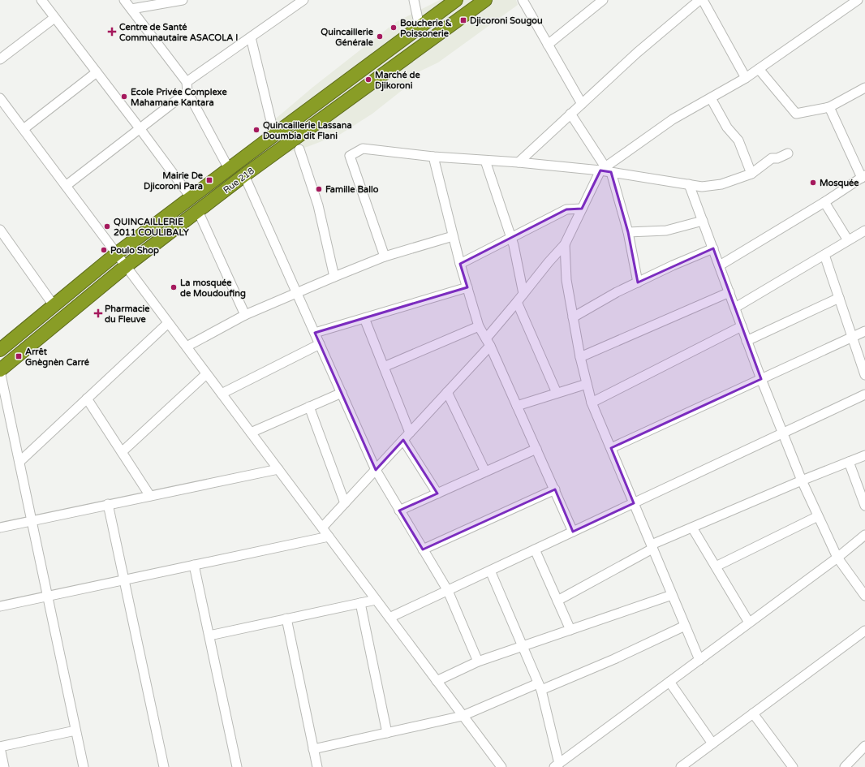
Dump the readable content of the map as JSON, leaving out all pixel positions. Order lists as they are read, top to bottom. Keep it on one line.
{"streets":{"highway":["Rue 218"]},"places":{"transit":["Djicoroni Sougou","Mairie De Djicoroni Para","Arrêt Gnègnèn Carré"],"other":["Boucherie & Poissonerie","Quincaillerie Générale","Marché de Djikoroni","Ecole Privée Complexe Mahamane Kantara","Quincaillerie Lassana Doumbia dit Flani","Mosquée","Famille Ballo","QUINCAILLERIE 2011 COULIBALY","Poulo Shop","La mosquée de Moudoufing"],"health":["Centre de Santé Communautaire ASACOLA I","Pharmacie du Fleuve"]}}
